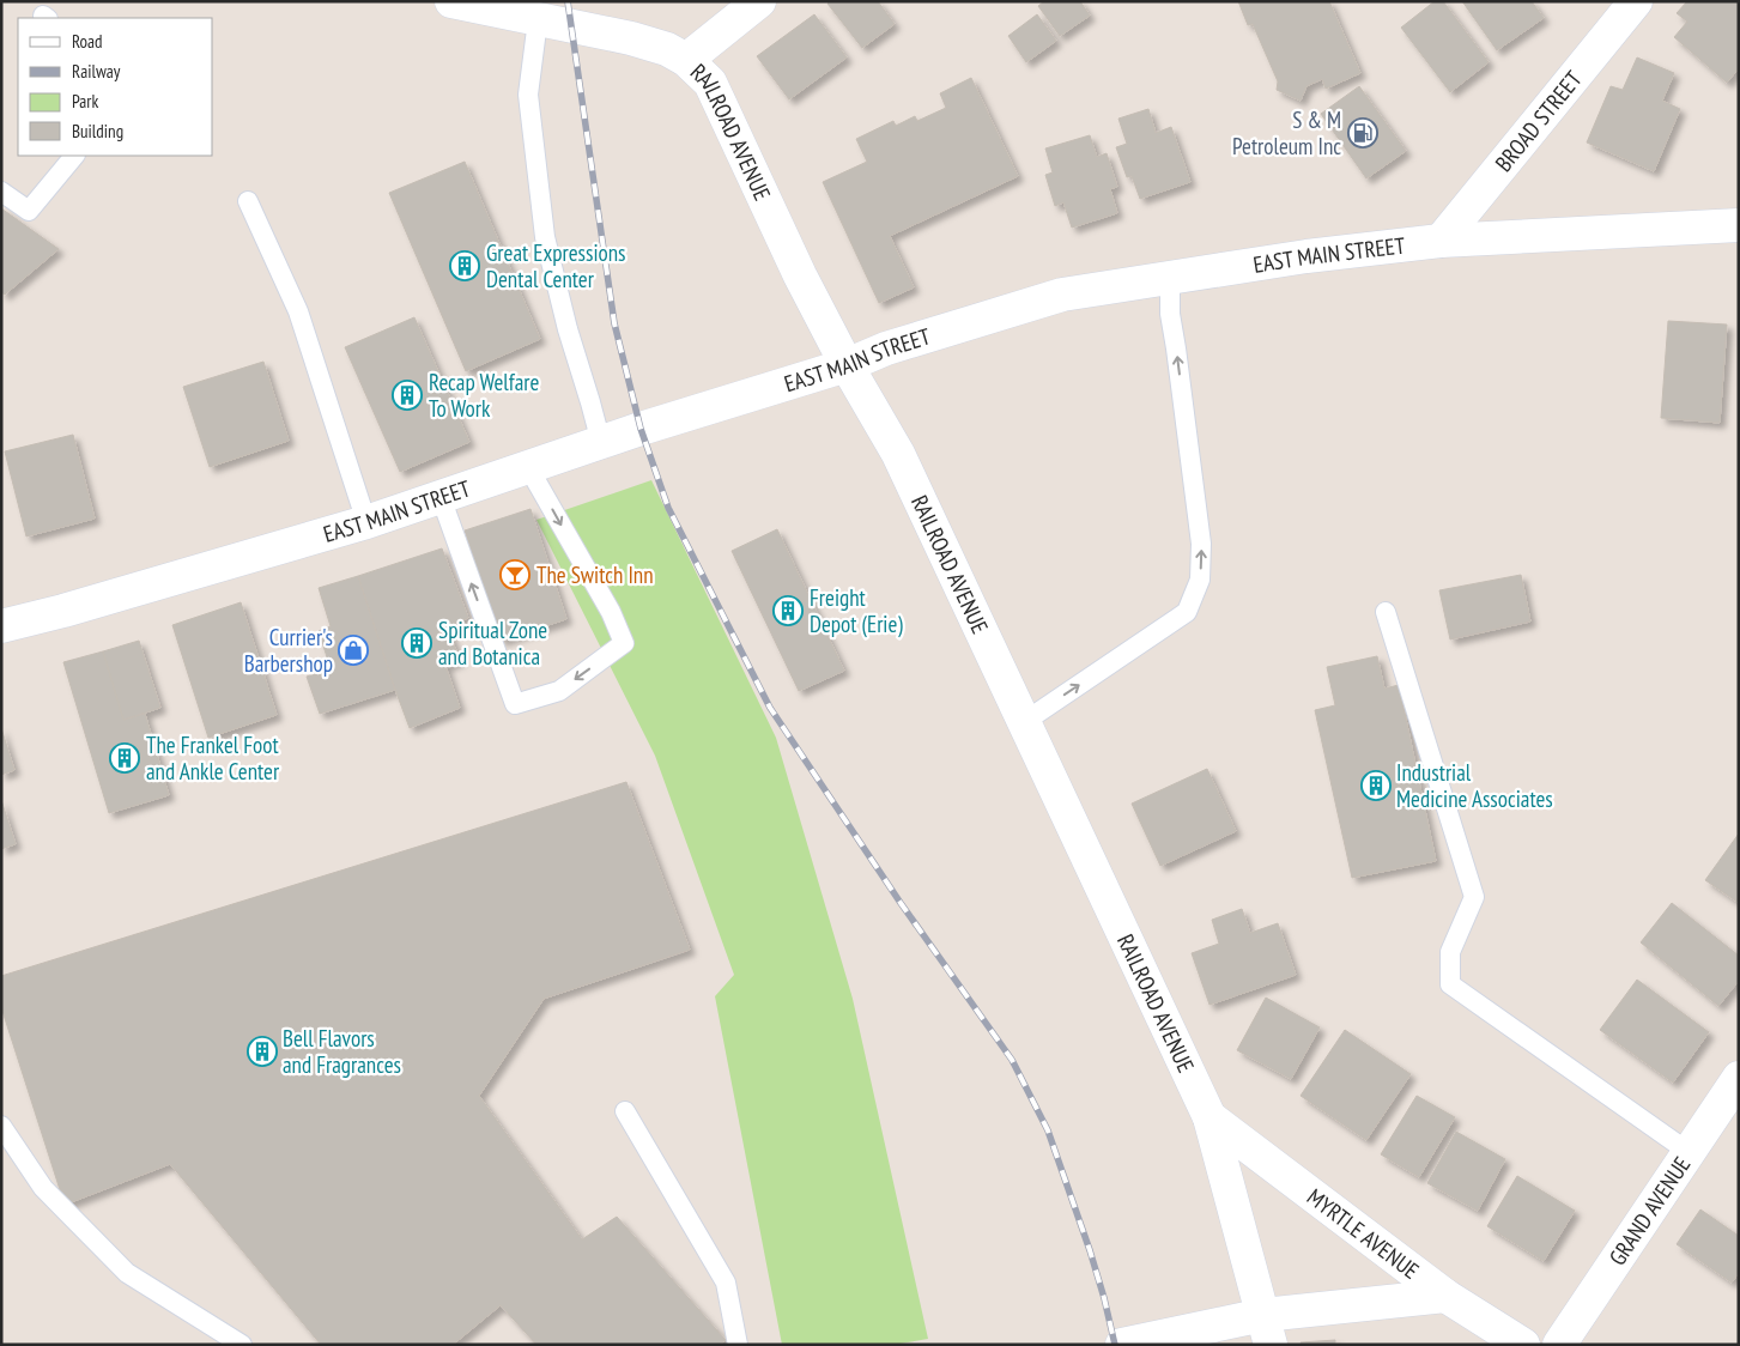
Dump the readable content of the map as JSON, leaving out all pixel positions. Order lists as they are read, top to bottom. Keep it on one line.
{"streets":{"street":["BROAD STREET","RAILROAD AVENUE","EAST MAIN STREET","GRAND AVENUE","MYRTLE AVENUE"]},"crossings":[["BROAD STREET","EAST MAIN STREET"],["RAILROAD AVENUE","EAST MAIN STREET"],["RAILROAD AVENUE","MYRTLE AVENUE"]],"places":{"fuel station":["S & M Petroleum Inc"],"building":["Great Expressions Dental Center","Recap Welfare To Work","Freight Depot (Erie)","Spiritual Zone and Botanica","The Frankel Foot and Ankle Center","Industrial Medicine Associates","Bell Flavors and Fragrances"],"bar":["The Switch Inn"],"shop":["Currier's Barbershop"]},"legend":["Road","Railway","Park","Building"]}
